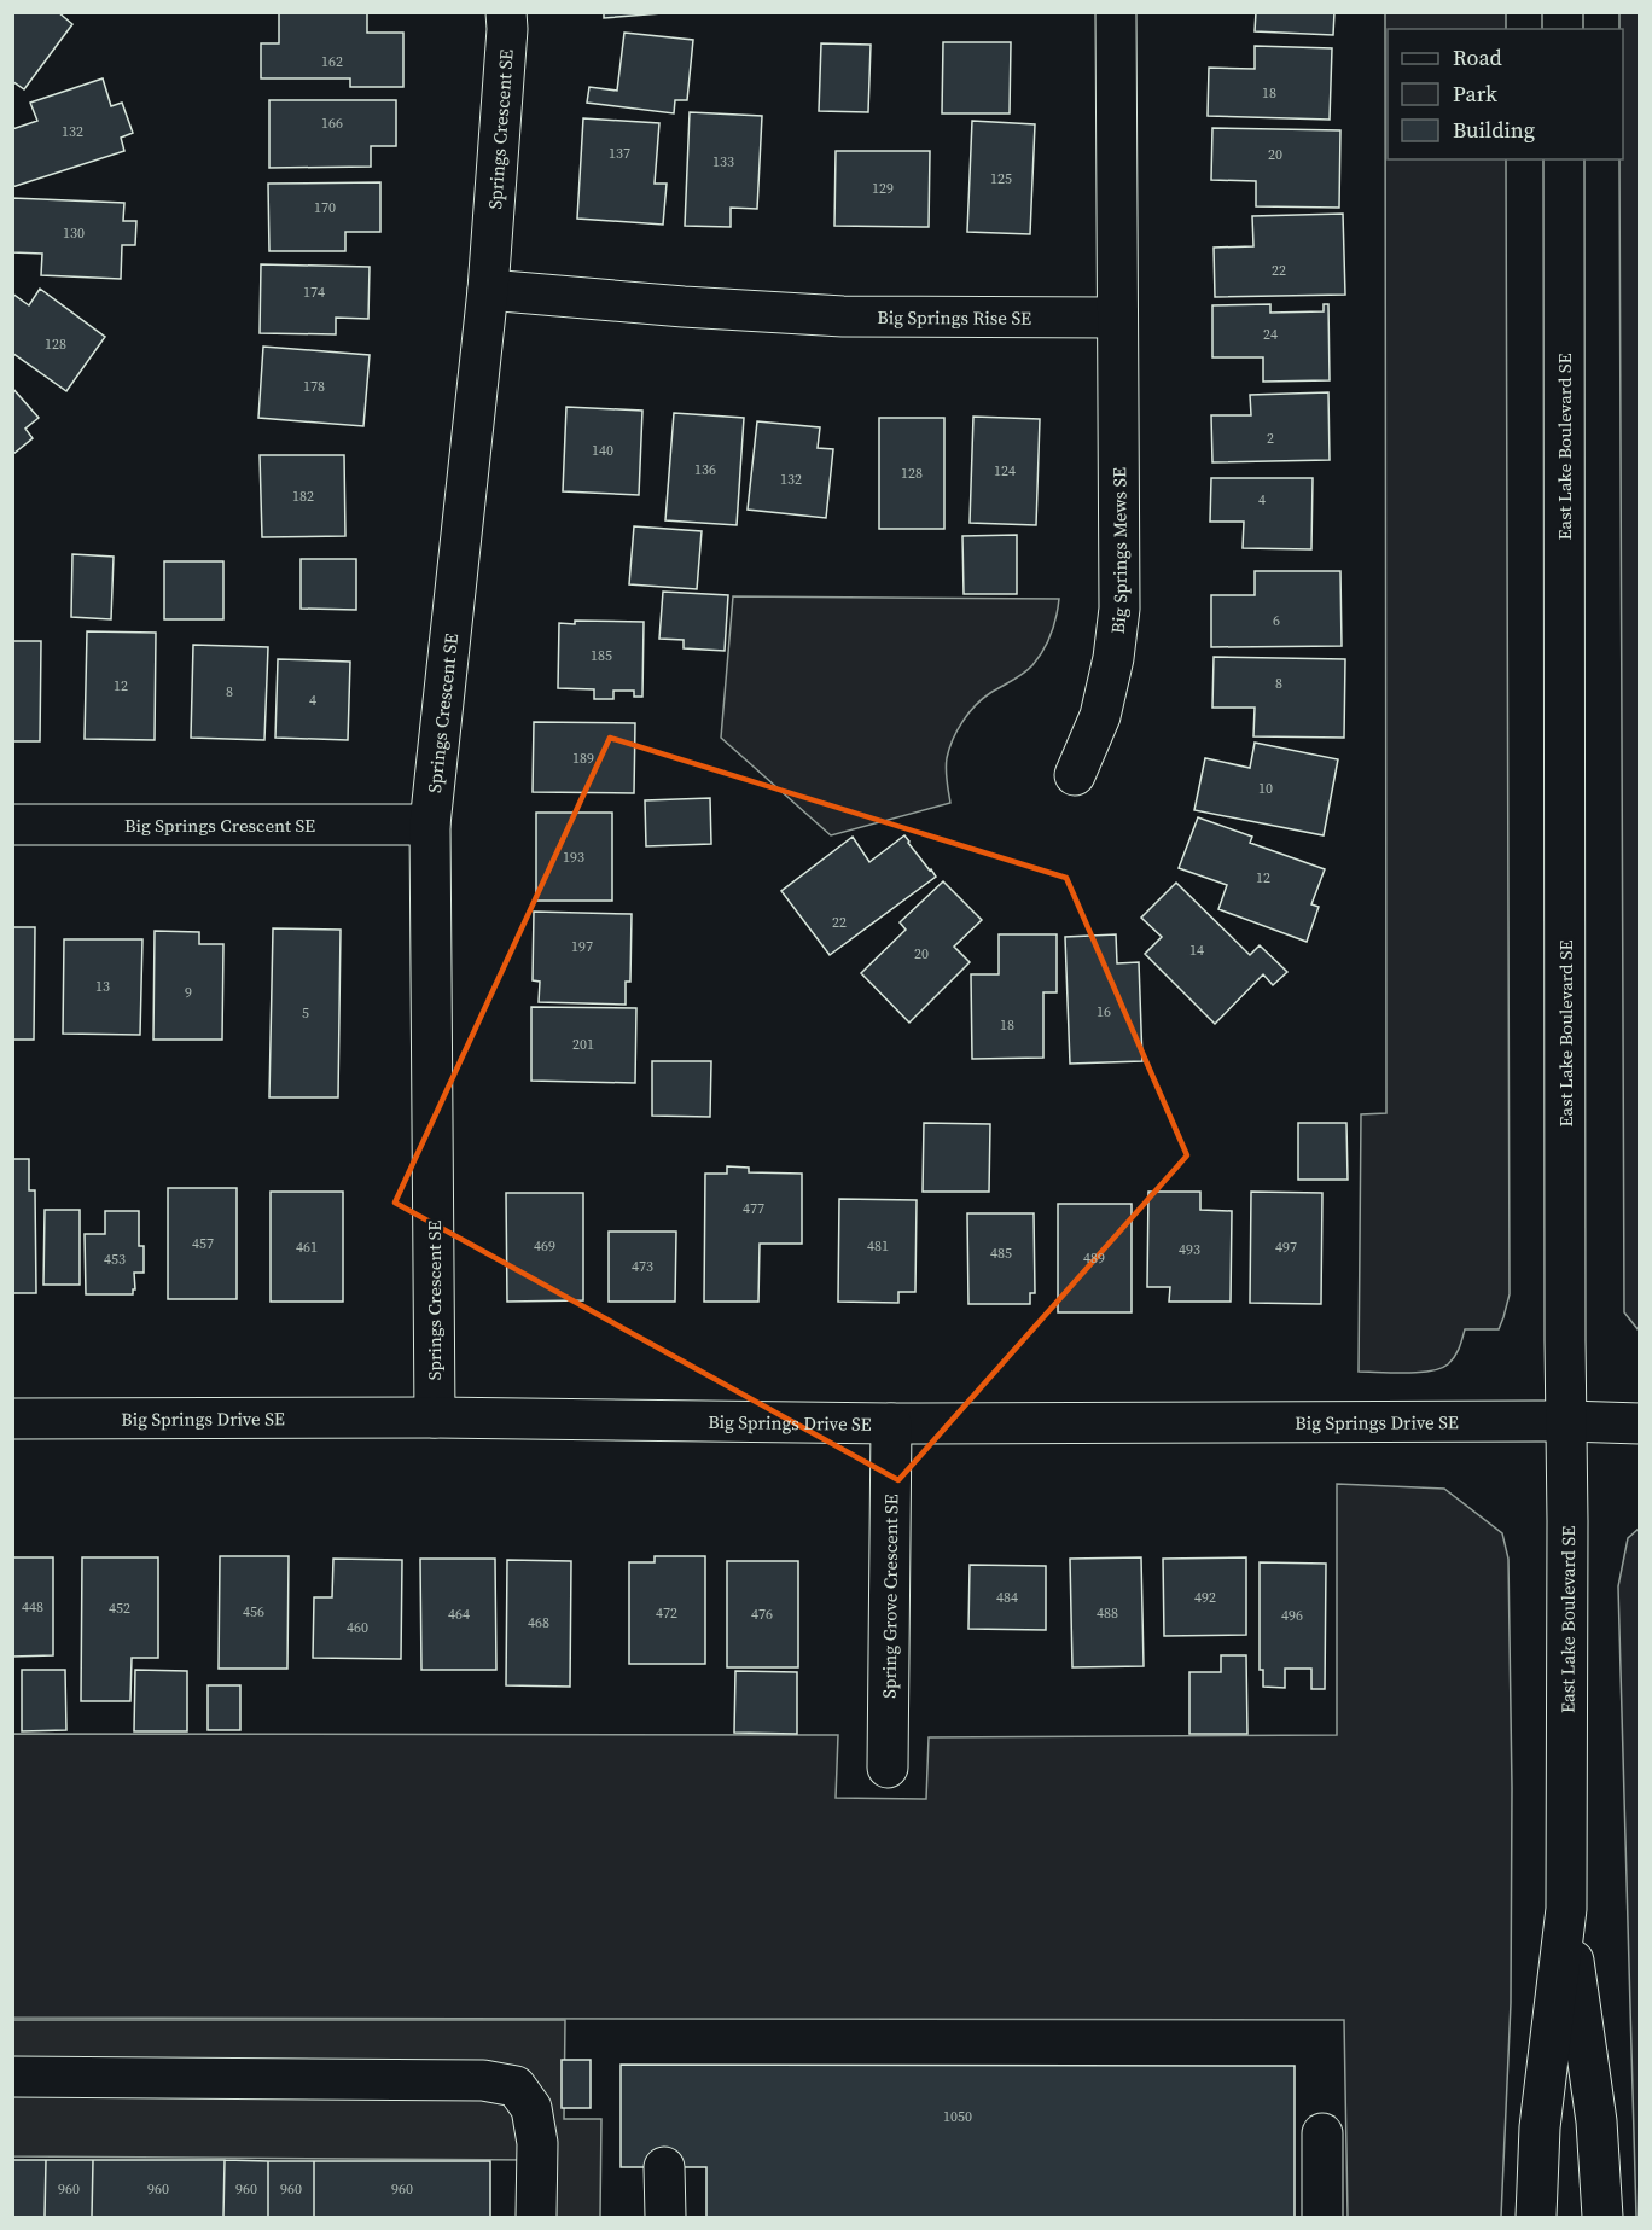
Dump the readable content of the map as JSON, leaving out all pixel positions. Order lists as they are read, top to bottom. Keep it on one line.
{"streets":{"street":["Springs Crescent SE","Big Springs Rise SE","East Lake Boulevard SE","Big Springs Mews SE","Big Springs Crescent SE","Big Springs Drive SE","Spring Grove Crescent SE"]},"crossings":[["Springs Crescent SE","Big Springs Rise SE"],["Springs Crescent SE","Big Springs Crescent SE"],["Springs Crescent SE","Big Springs Drive SE"],["Big Springs Rise SE","Big Springs Mews SE"],["East Lake Boulevard SE","Big Springs Drive SE"],["Big Springs Drive SE","Spring Grove Crescent SE"]],"house_numbers":["162","18","166","132","137","20","133","125","129","170","130","22","174","24","128","178","2","140","136","124","128","132","182","4","6","185","8","12","8","4","189","10","193","12","22","197","14","20","13","9","16","5","18","201","477","457","469","481","461","497","493","485","489","453","473","484","492","448","452","456","472","488","464","476","496","468","460","1050","960","960","960","960","960"],"legend":["Road","Park","Building"]}
